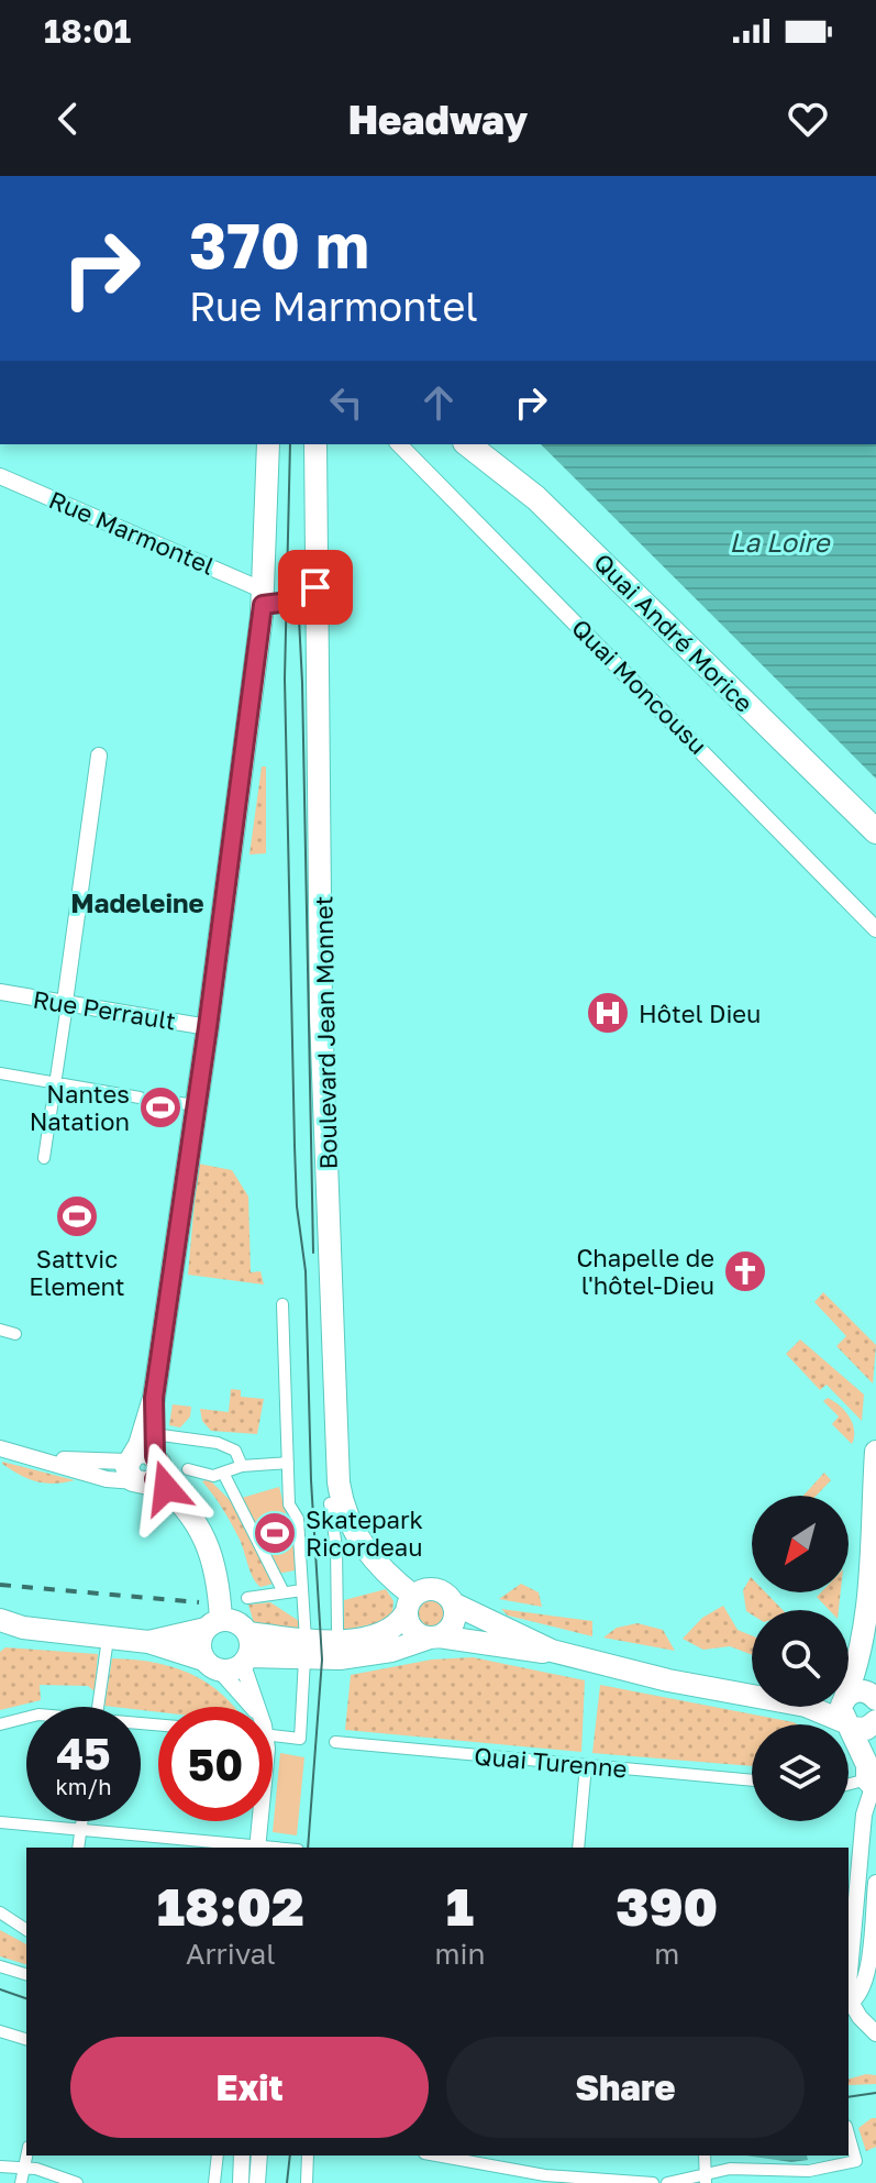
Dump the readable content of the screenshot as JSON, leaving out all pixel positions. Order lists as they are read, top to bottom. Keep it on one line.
{"streets":{"main road":["Quai André Morice","Boulevard Jean Monnet"],"street":["Rue Marmontel","Quai Moncousu","Rue Perrault","Quai Turenne"]},"districts":["Madeleine"],"water":["La Loire"],"places":{"hospital":["Hôtel Dieu"],"sports":["Nantes Natation","Sattvic Element","Skatepark Ricordeau"],"church":["Chapelle de l'hôtel-Dieu"]},"north":"bottom left","page":{"status":"18:01","header":"Headway","turn":["370 m","Rue Marmontel"],"speed":"45 km/h","limit":"50","eta":["18:02","Arrival","1","min","390","m"],"buttons":["Exit","Share"]}}
